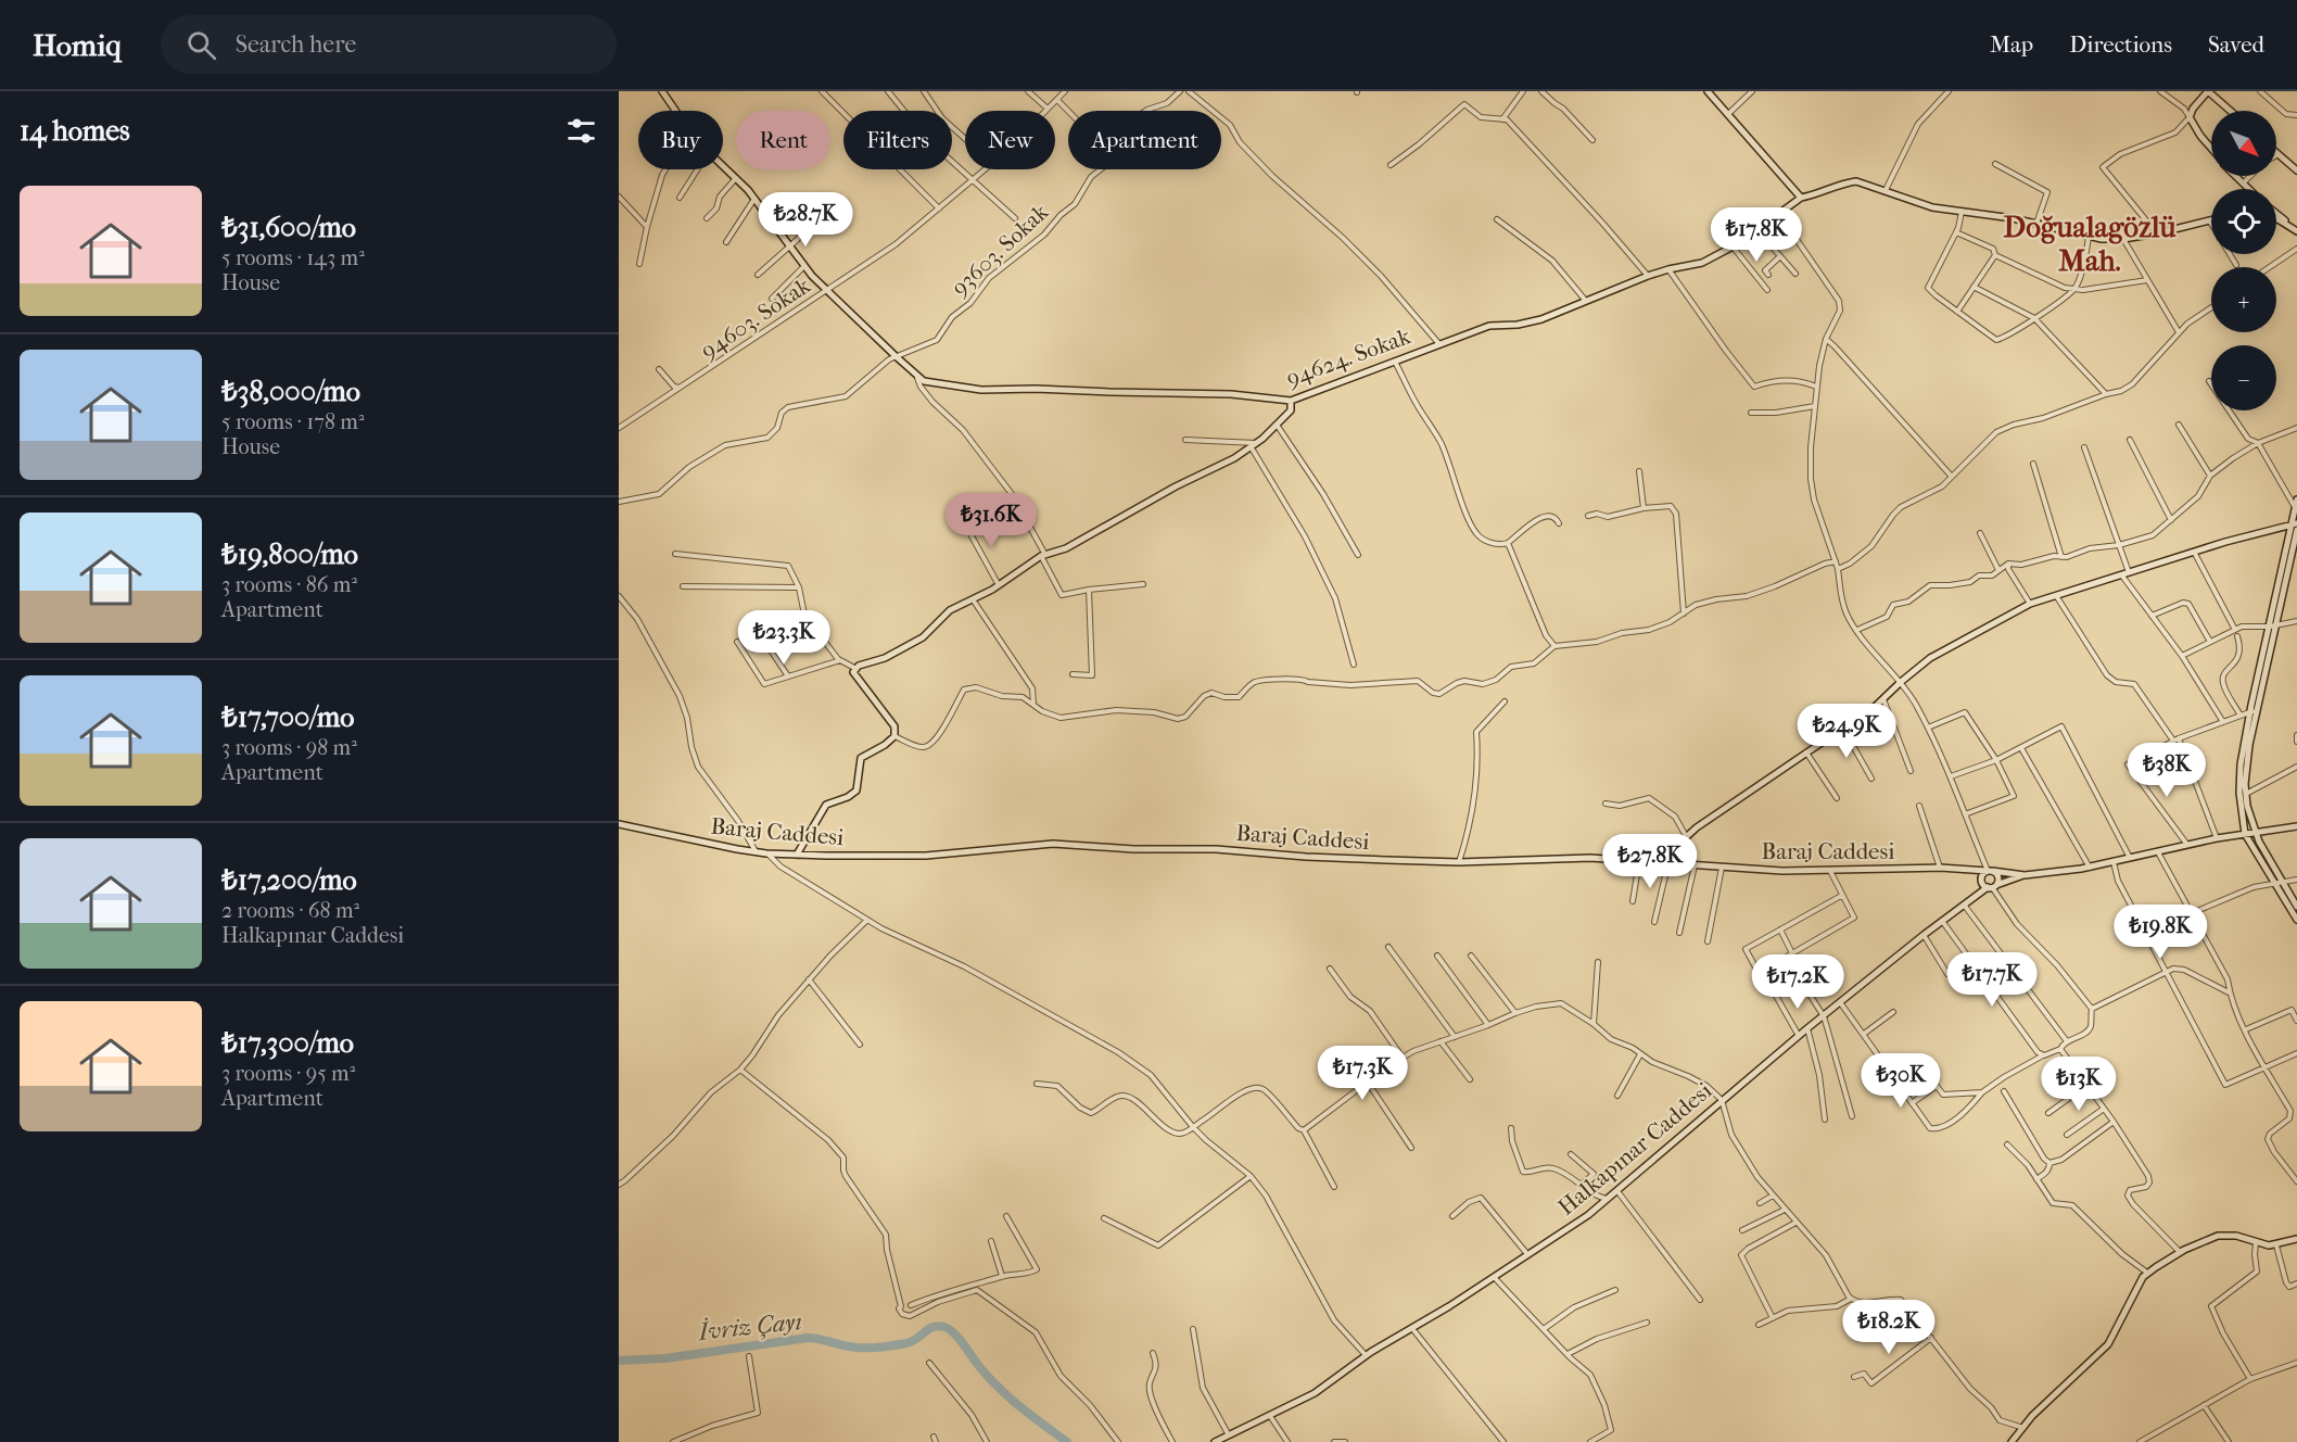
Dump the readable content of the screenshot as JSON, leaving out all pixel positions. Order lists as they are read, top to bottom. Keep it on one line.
{"streets":{"street":["93603. Sokak","94603. Sokak","94624. Sokak","Baraj Caddesi","Halkapınar Caddesi"]},"crossings":[["93603. Sokak","94624. Sokak"],["94603. Sokak","94624. Sokak"],["Baraj Caddesi","Halkapınar Caddesi"]],"districts":["Doğualagözlü Mah."],"water":["İvriz Çayı"],"north":"bottom right","page":{"header":"Homiq","search":"Search here","nav":["Map","Directions","Saved"],"heading":"14 homes","map_buttons":["+","−"],"chip":["Buy","Rent","Filters","New","Apartment"],"list":[{"name":"₺31,600/mo","note":"5 rooms · 143 m² · House"},{"name":"₺38,000/mo","note":"5 rooms · 178 m² · House"},{"name":"₺19,800/mo","note":"3 rooms · 86 m² · Apartment"},{"name":"₺17,700/mo","note":"3 rooms · 98 m² · Apartment"},{"name":"₺17,200/mo","note":"2 rooms · 68 m² · Halkapınar Caddesi"},{"name":"₺17,300/mo","note":"3 rooms · 95 m² · Apartment"}],"price":["₺28.7K","₺17.8K","₺31.6K","₺23.3K","₺24.9K","₺38K","₺27.8K","₺19.8K","₺17.7K","₺17.2K","₺17.3K","₺30K","₺13K","₺18.2K"]}}
